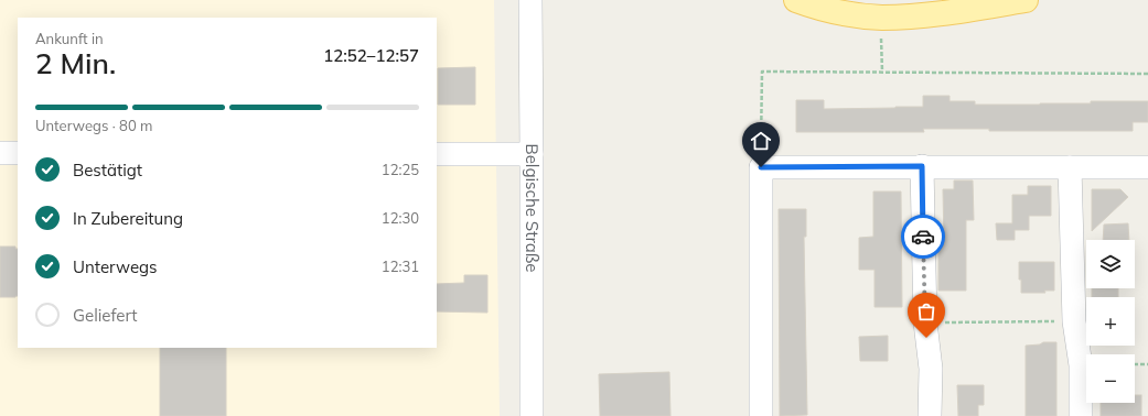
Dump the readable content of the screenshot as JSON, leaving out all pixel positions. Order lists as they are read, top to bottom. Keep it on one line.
{"streets":{"street":["Belgische Straße"]},"page":{"heading":["2 Min.","Ankunft in","12:52–12:57"],"bar":"Unterwegs · 80 m","list":[["Bestätigt","12:25"],["In Zubereitung","12:30"],["Unterwegs","12:31"],"Geliefert"],"map_buttons":["+","−"]}}
